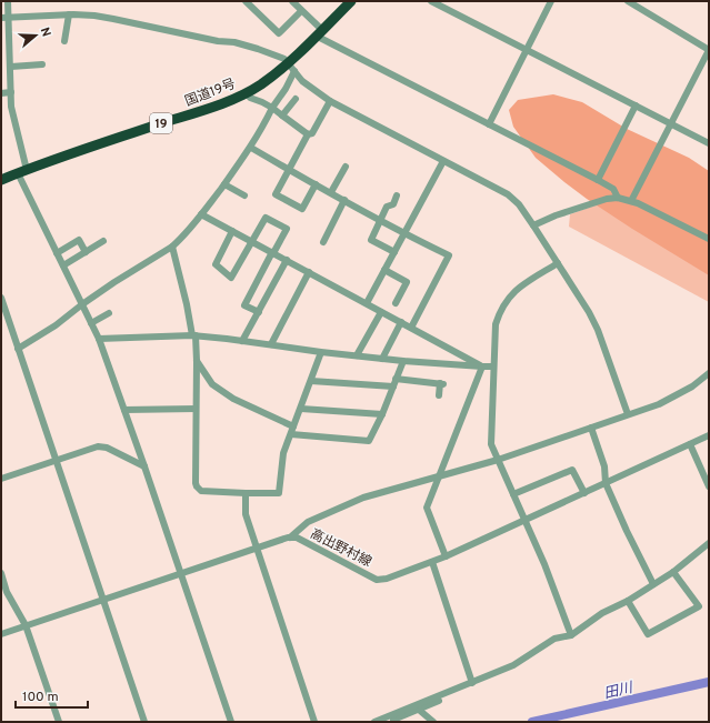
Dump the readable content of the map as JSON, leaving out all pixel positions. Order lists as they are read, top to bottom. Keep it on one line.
{"streets":{"highway":["国道19号","19"],"street":["高出野村線"]},"water":["田川"],"scale_bar":"100 m","north":"right"}
